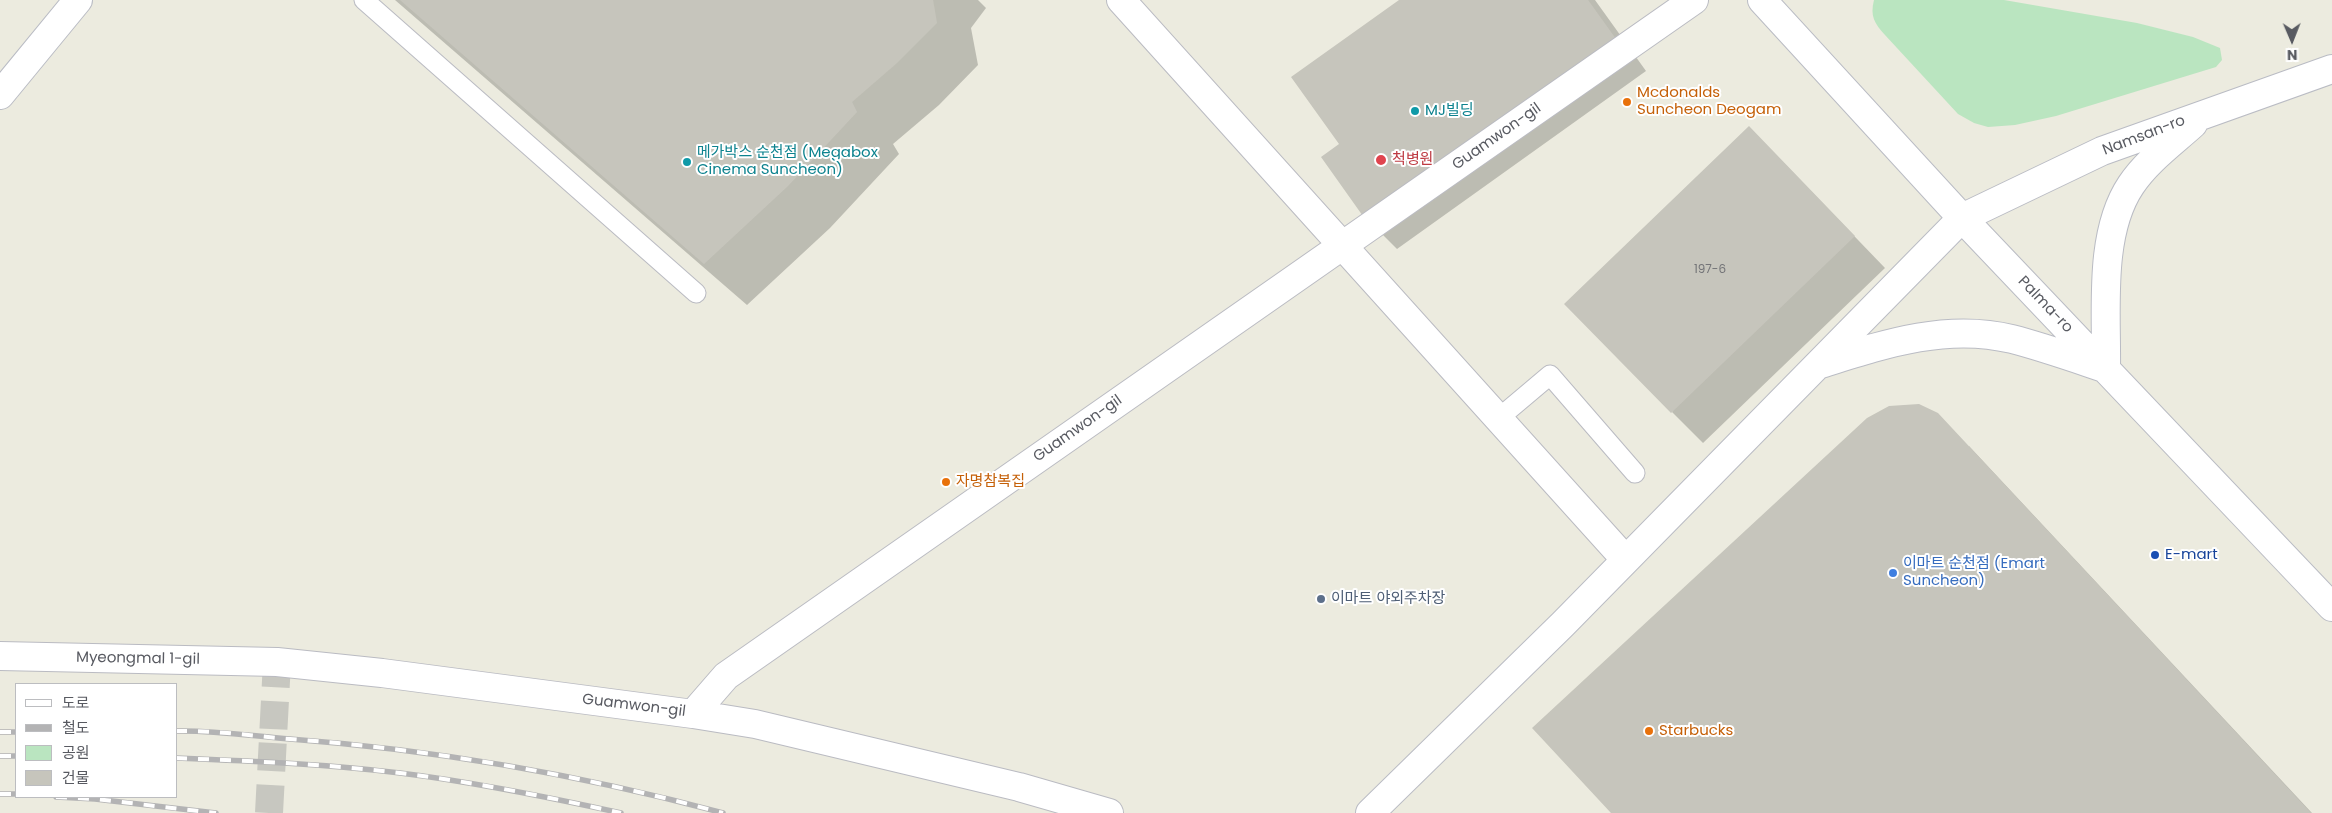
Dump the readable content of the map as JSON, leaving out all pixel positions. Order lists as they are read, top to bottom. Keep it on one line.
{"streets":{"street":["Namsan-ro","Guamwon-gil","Palma-ro","Myeongmal 1-gil"]},"crossings":[["Namsan-ro","Palma-ro"],["Guamwon-gil","Myeongmal 1-gil"]],"places":["Mcdonalds Suncheon Deogam","MJ빌딩","척병원","메가박스 순천점 (Megabox Cinema Suncheon)","자명참복집","E-mart","이마트 순천점 (Emart Suncheon)","이마트 야외주차장","Starbucks"],"house_numbers":["197-6"],"legend":["도로","철도","공원","건물"],"north":"bottom"}
